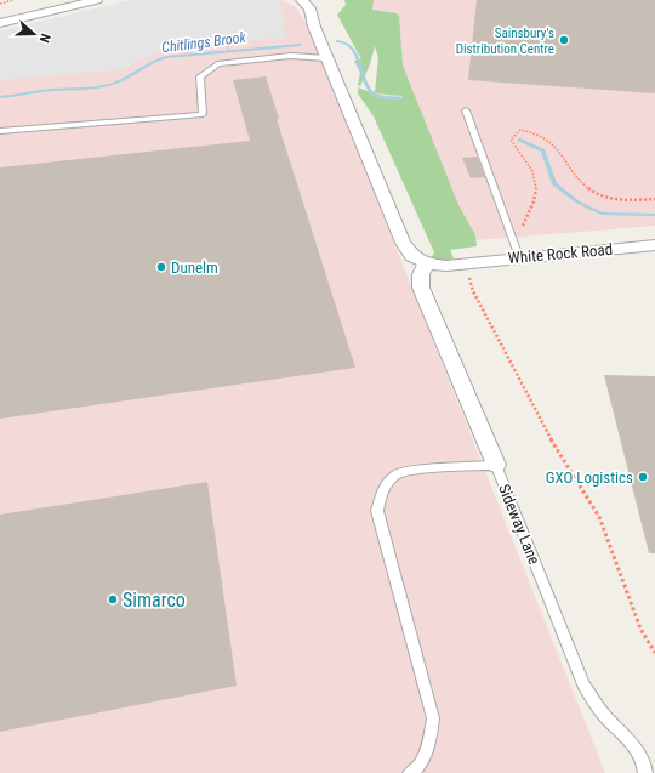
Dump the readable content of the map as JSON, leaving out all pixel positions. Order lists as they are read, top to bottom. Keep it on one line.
{"streets":{"street":["White Rock Road","Sideway Lane"]},"crossings":[["White Rock Road","Sideway Lane"]],"water":["Chitlings Brook"],"places":["Sainsbury's Distribution Centre","Dunelm","GXO Logistics","Simarco"],"north":"right"}
